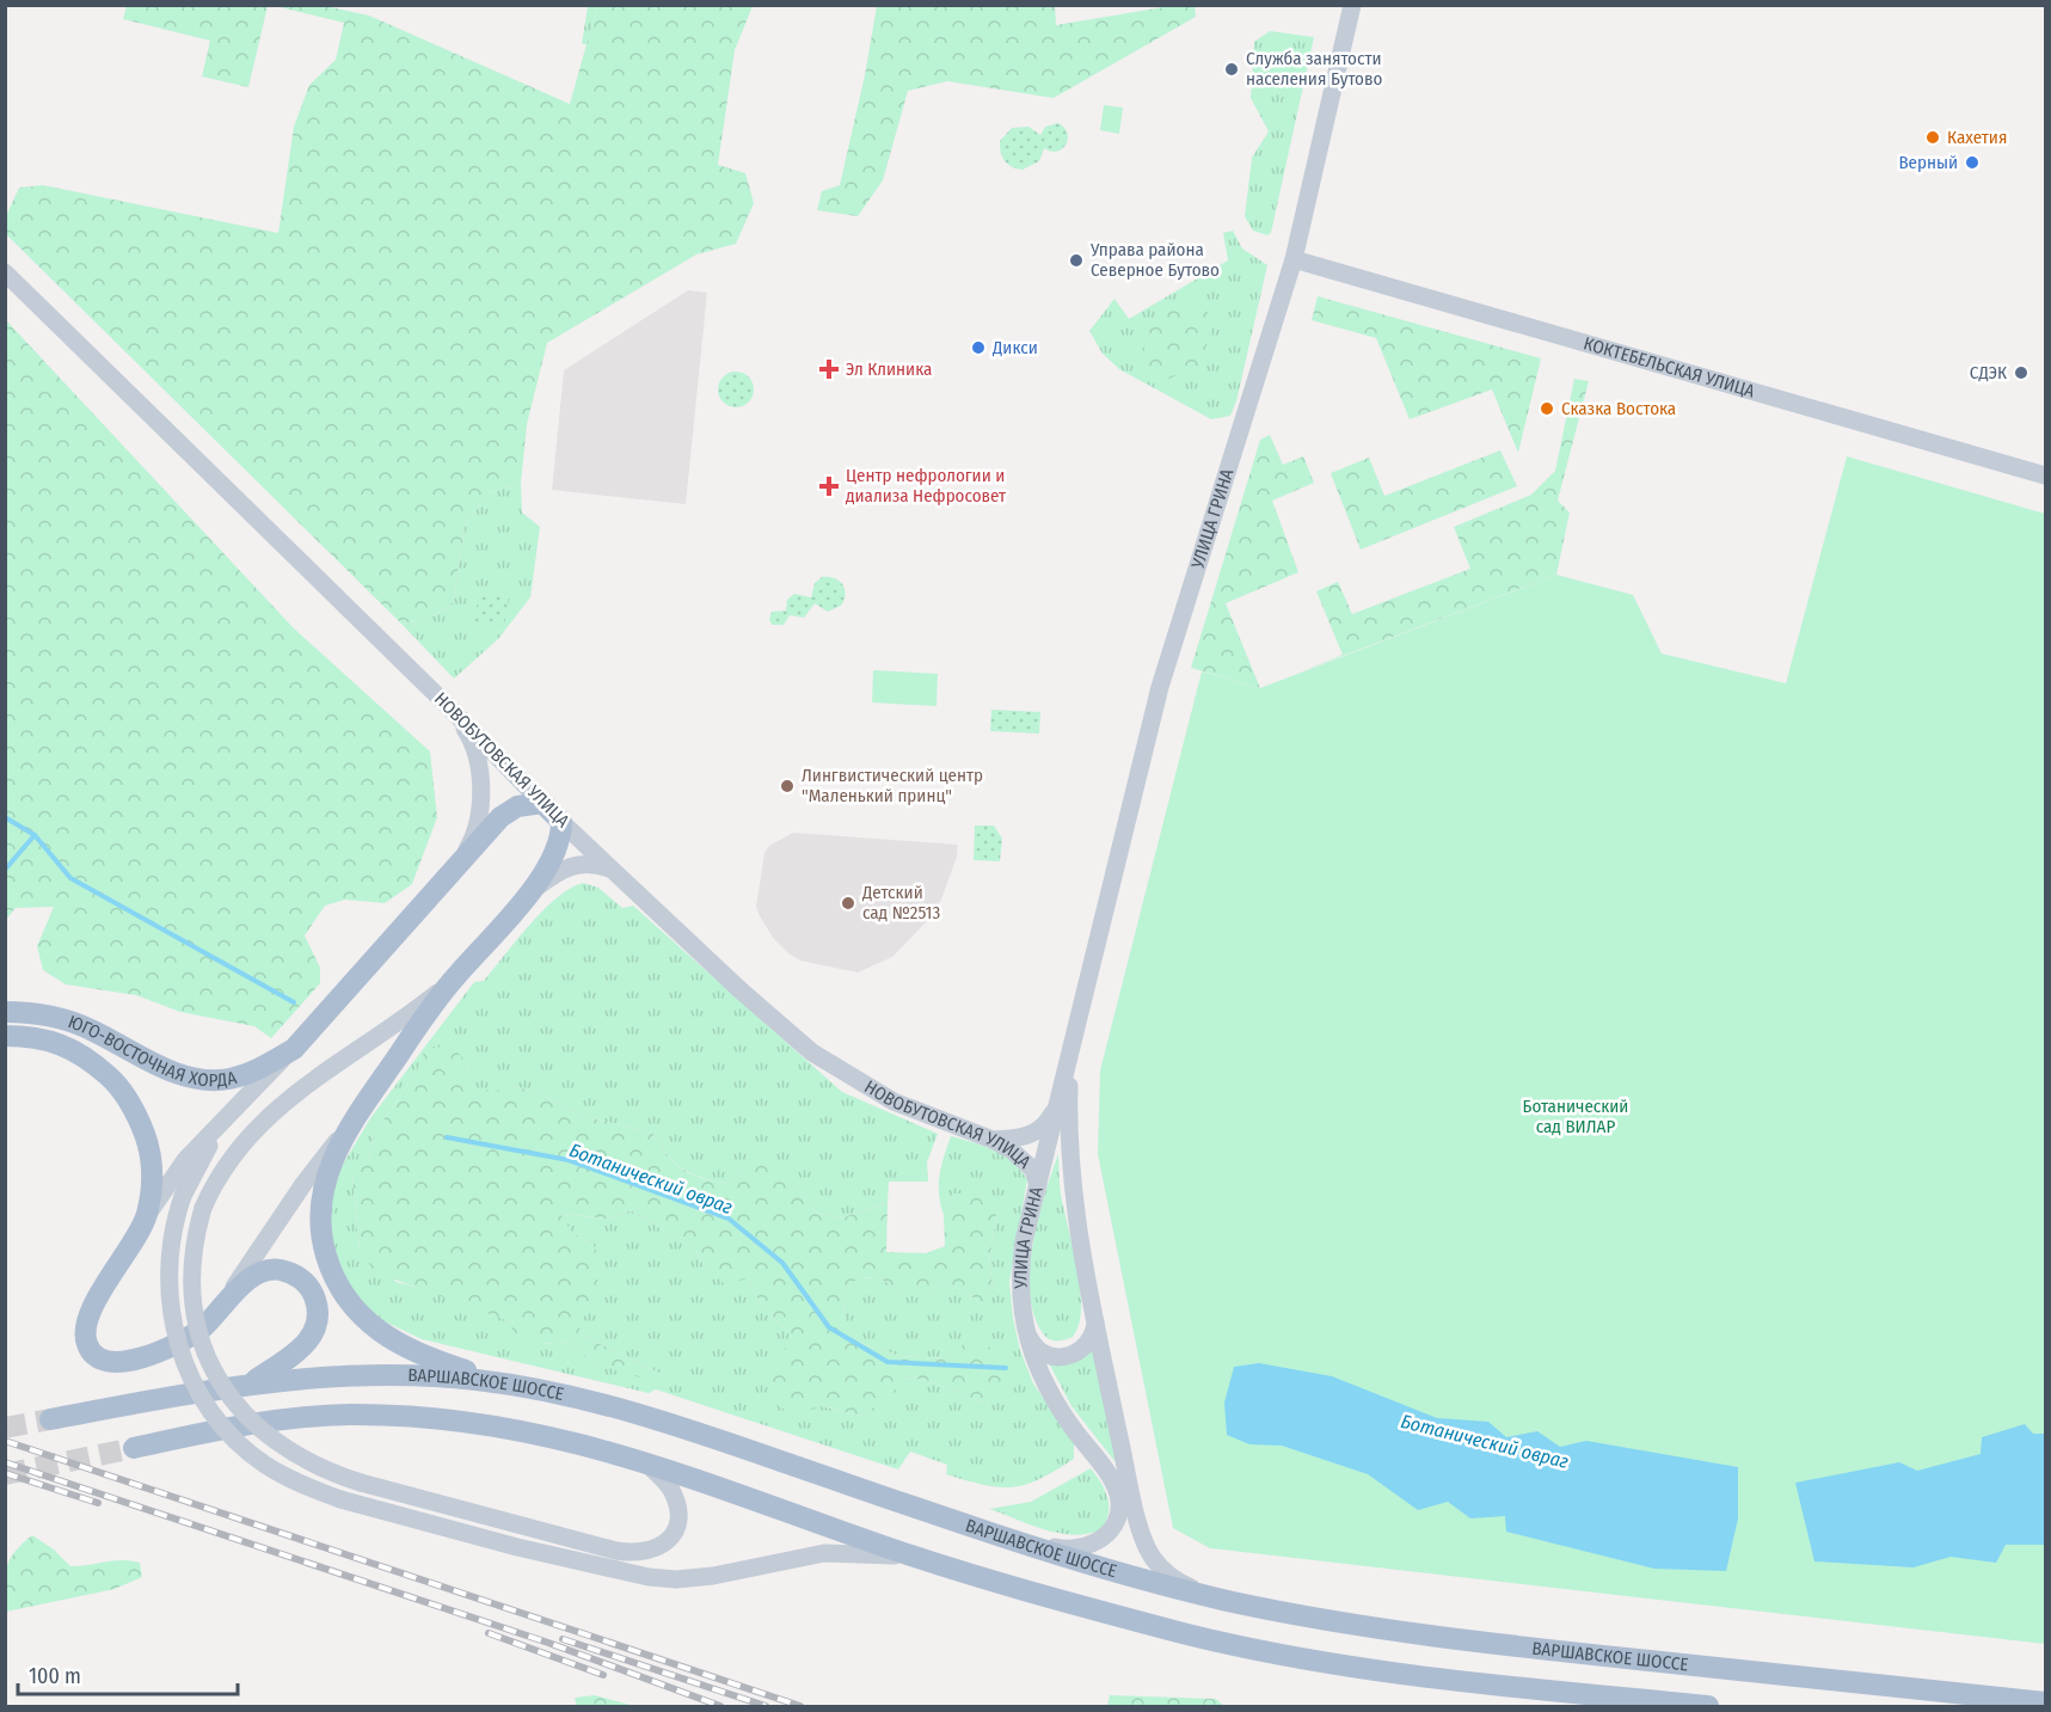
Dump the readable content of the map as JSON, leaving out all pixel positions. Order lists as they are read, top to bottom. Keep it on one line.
{"streets":{"main road":["НОВОБУТОВСКАЯ УЛИЦА","ЮГО-ВОСТОЧНАЯ ХОРДА","ВАРШАВСКОЕ ШОССЕ"],"street":["КОКТЕБЕЛЬСКАЯ УЛИЦА","УЛИЦА ГРИНА"]},"crossings":[["КОКТЕБЕЛЬСКАЯ УЛИЦА","УЛИЦА ГРИНА"],["УЛИЦА ГРИНА","НОВОБУТОВСКАЯ УЛИЦА"],["УЛИЦА ГРИНА","ВАРШАВСКОЕ ШОССЕ"],["НОВОБУТОВСКАЯ УЛИЦА","ЮГО-ВОСТОЧНАЯ ХОРДА"]],"water":["Ботанический овраг"],"parks":["Ботанический сад ВИЛАР"],"places":{"other":["Служба занятости населения Бутово","Кахетия","Верный","Управа района Северное Бутово","Дикси","СДЭК","Сказка Востока","Лингвистический центр \"Маленький принц\"","Детский сад №2513"],"health":["Эл Клиника","Центр нефрологии и диализа Нефросовет"]},"scale_bar":"100 m"}
